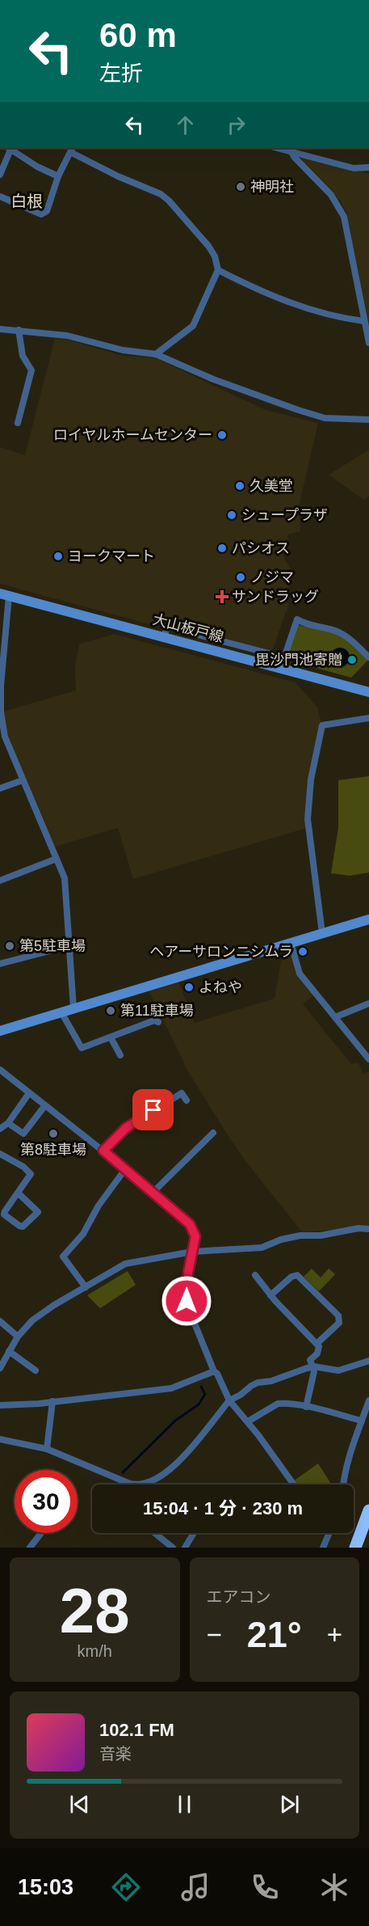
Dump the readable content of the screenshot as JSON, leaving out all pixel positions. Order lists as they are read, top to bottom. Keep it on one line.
{"streets":{"street":["大山板戸線"]},"districts":["白根"],"places":{"other":["神明社","ロイヤルホームセンター","久美堂","シュープラザ","パシオス","ヨークマート","ノジマ","毘沙門池寄贈","第5駐車場","ヘアーサロンニシムラ","よねや","第11駐車場","第8駐車場"],"health":["サンドラッグ"]},"page":{"turn":["60 m","左折"],"limit":"30","trip":"15:04 · 1 分 · 230 m","tile":[["28","km/h"],"エアコン"],"heat":["−","21°","+"],"song":["102.1 FM","音楽"],"tabs":"15:03"}}
